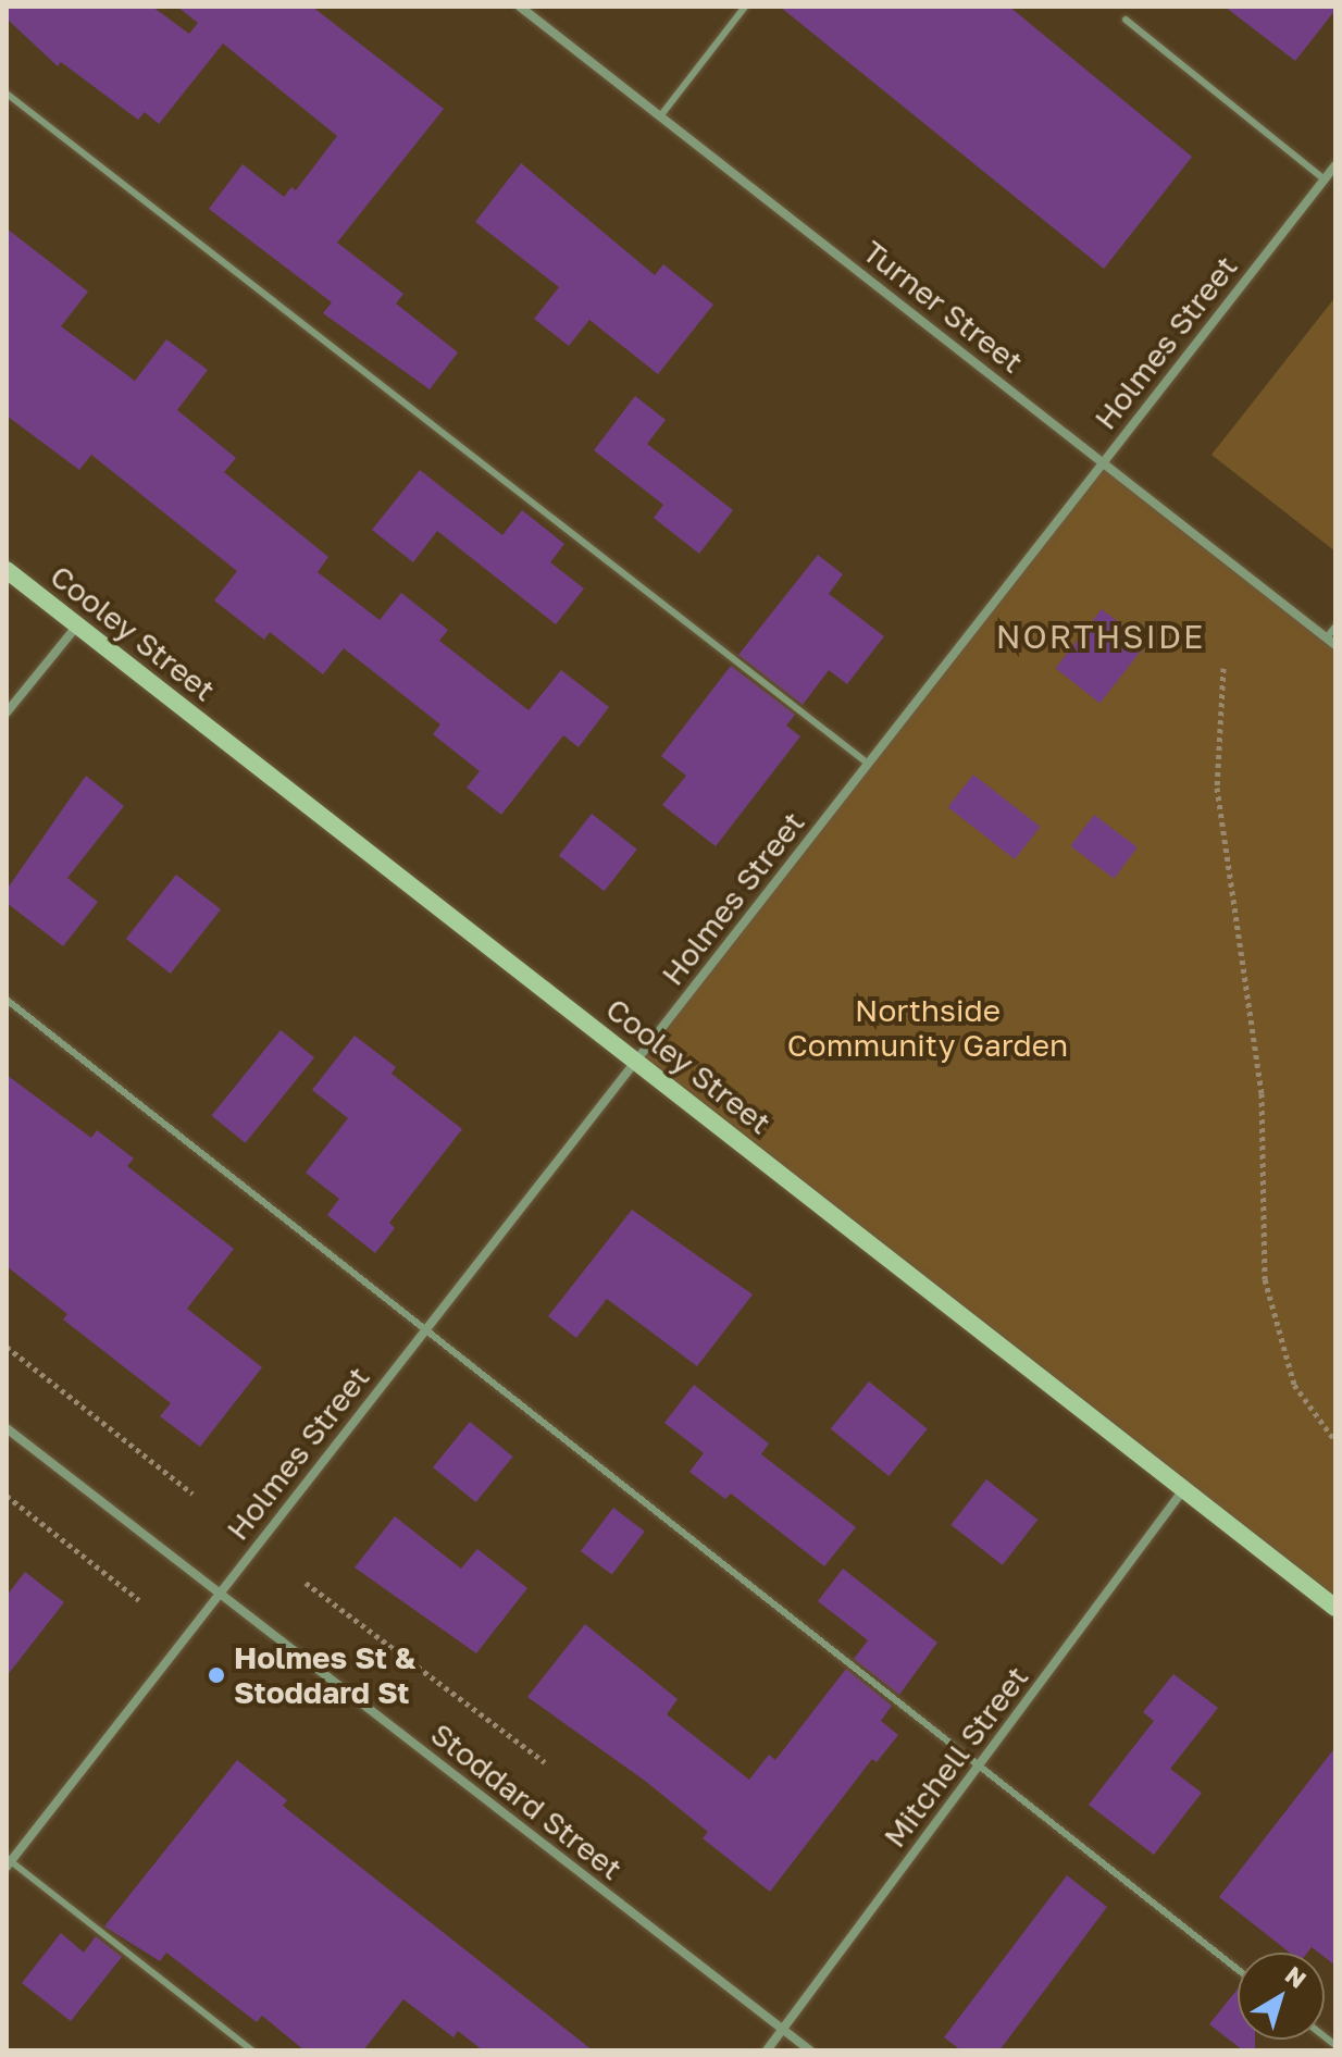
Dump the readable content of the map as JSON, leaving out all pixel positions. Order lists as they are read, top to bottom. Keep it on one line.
{"streets":{"street":["Turner Street","Holmes Street","Cooley Street","Mitchell Street","Stoddard Street"]},"crossings":[["Turner Street","Holmes Street"],["Holmes Street","Cooley Street"],["Holmes Street","Stoddard Street"],["Cooley Street","Mitchell Street"],["Mitchell Street","Stoddard Street"]],"districts":["NORTHSIDE"],"parks":["Northside Community Garden"],"places":["Holmes St & Stoddard St"],"north":"top right"}
